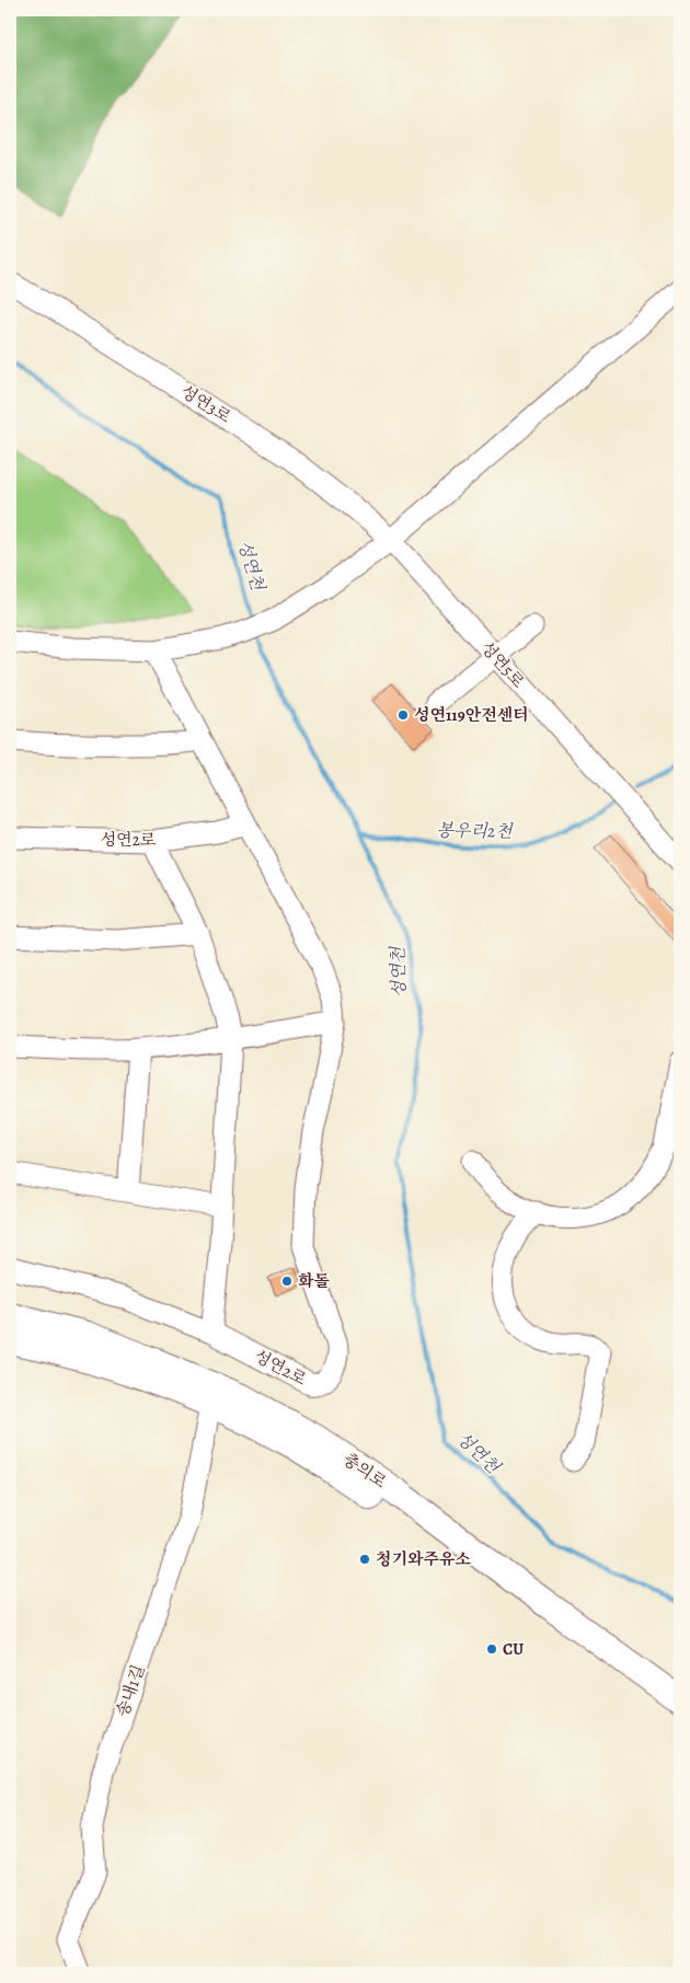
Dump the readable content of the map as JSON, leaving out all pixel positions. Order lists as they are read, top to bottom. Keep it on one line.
{"streets":{"main road":["충의로"],"street":["성연3로","성연5로","성연2로","송내1길"]},"crossings":[["성연3로","성연5로"],["충의로","송내1길"]],"water":["성연천","봉우리2천"],"places":["성연119안전센터","화돌","청기와주유소","CU"]}
